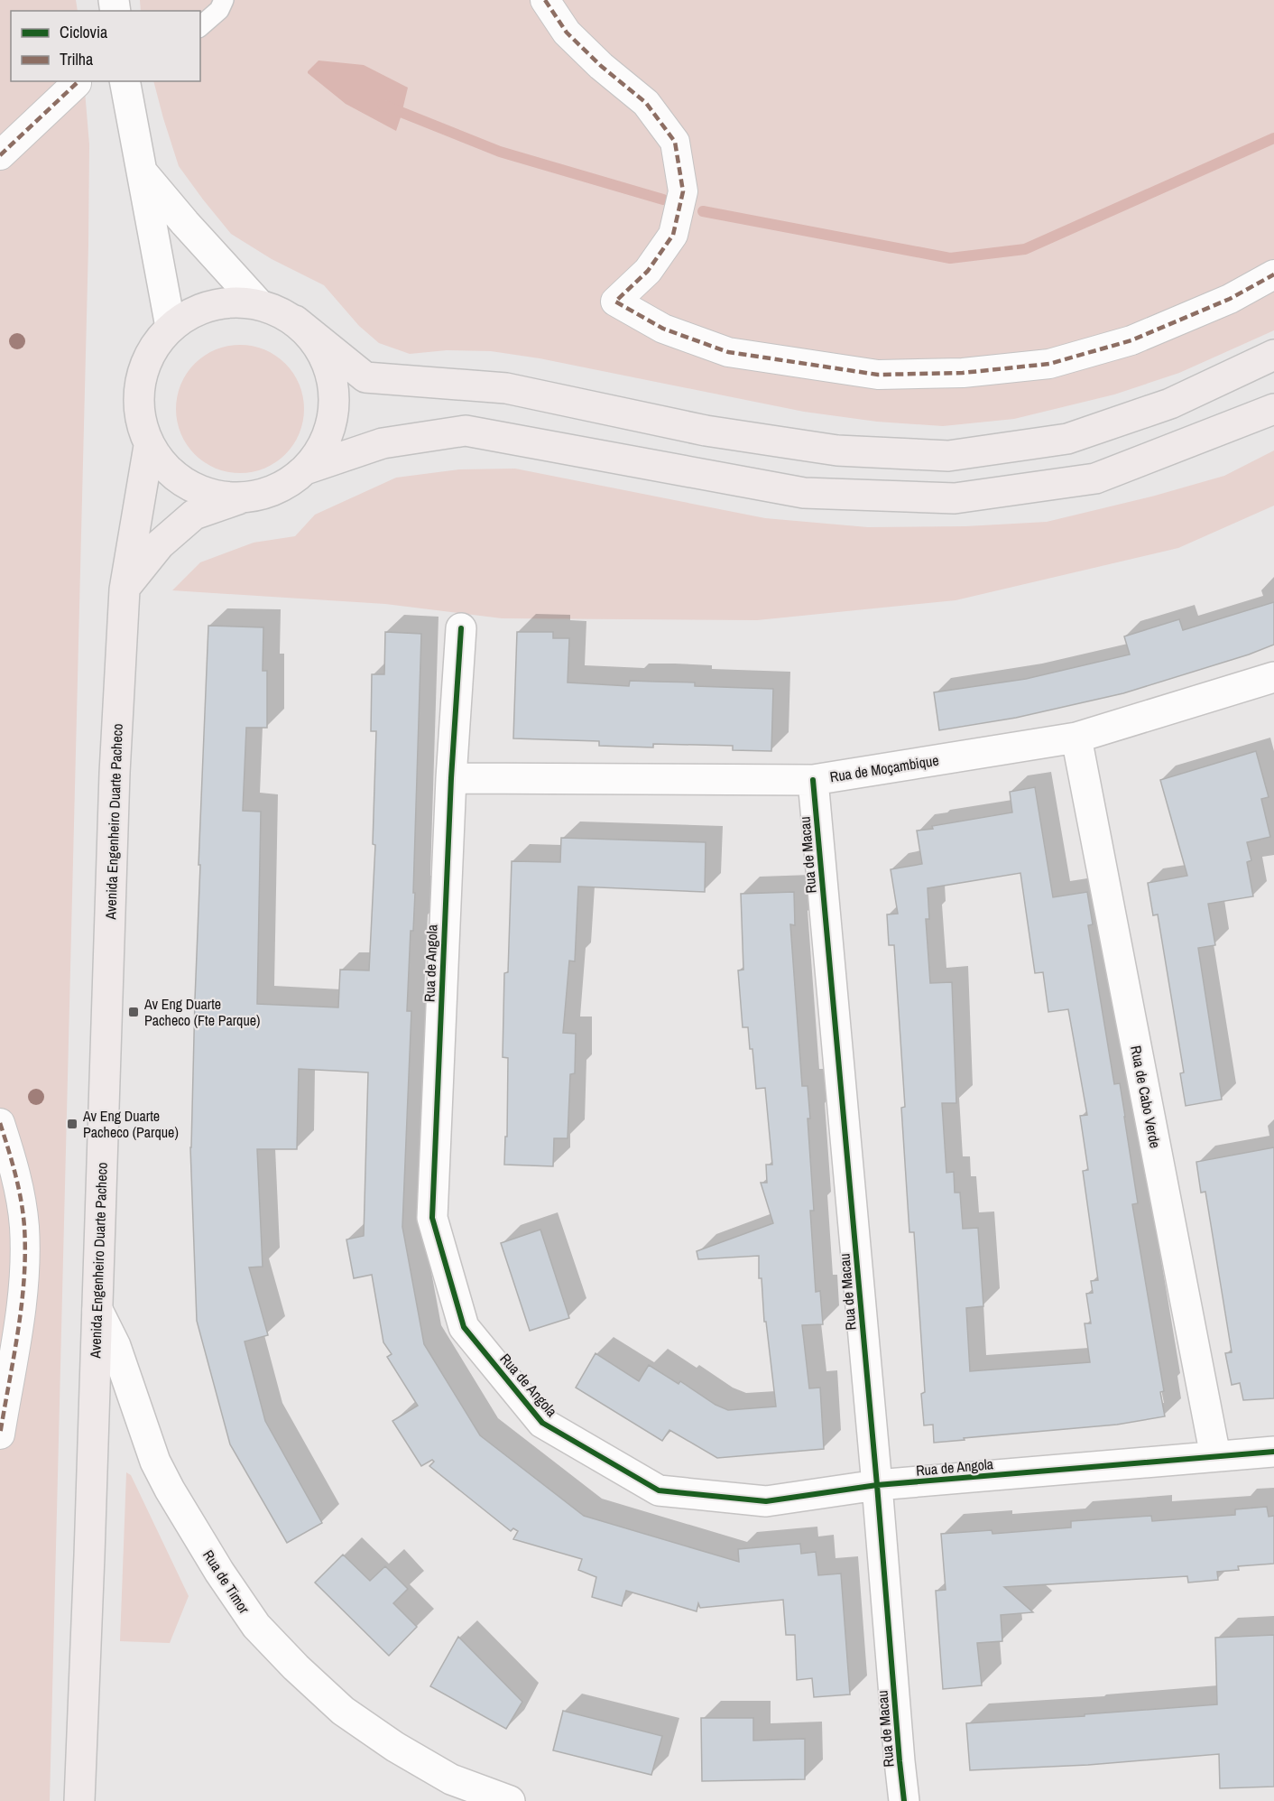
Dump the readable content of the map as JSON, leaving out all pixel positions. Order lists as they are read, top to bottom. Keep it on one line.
{"streets":{"main road":["Avenida Engenheiro Duarte Pacheco"],"street":["Rua de Moçambique","Rua de Macau","Rua de Angola","Rua de Cabo Verde","Rua de Timor"]},"crossings":[["Rua de Moçambique","Rua de Macau"],["Rua de Moçambique","Rua de Angola"],["Rua de Moçambique","Rua de Cabo Verde"],["Avenida Engenheiro Duarte Pacheco","Rua de Timor"],["Rua de Macau","Rua de Angola"],["Rua de Angola","Rua de Cabo Verde"]],"places":{"transit":["Av Eng Duarte Pacheco (Fte Parque)","Av Eng Duarte Pacheco (Parque)"]},"legend":["Ciclovia","Trilha"]}
